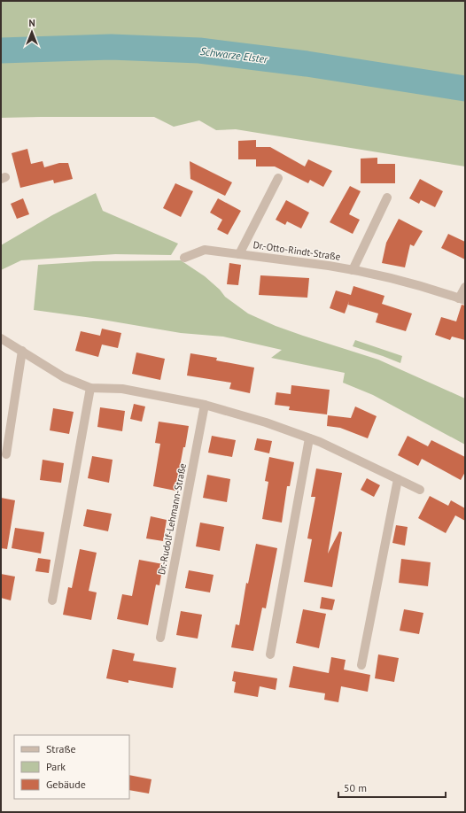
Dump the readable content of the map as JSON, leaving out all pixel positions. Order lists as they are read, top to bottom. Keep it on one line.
{"streets":{"street":["Dr.-Otto-Rindt-Straße","Dr.-Rudolf-Lehmann-Straße"]},"water":["Schwarze Elster"],"legend":["Straße","Park","Gebäude"],"scale_bar":"50 m","north":"top"}
